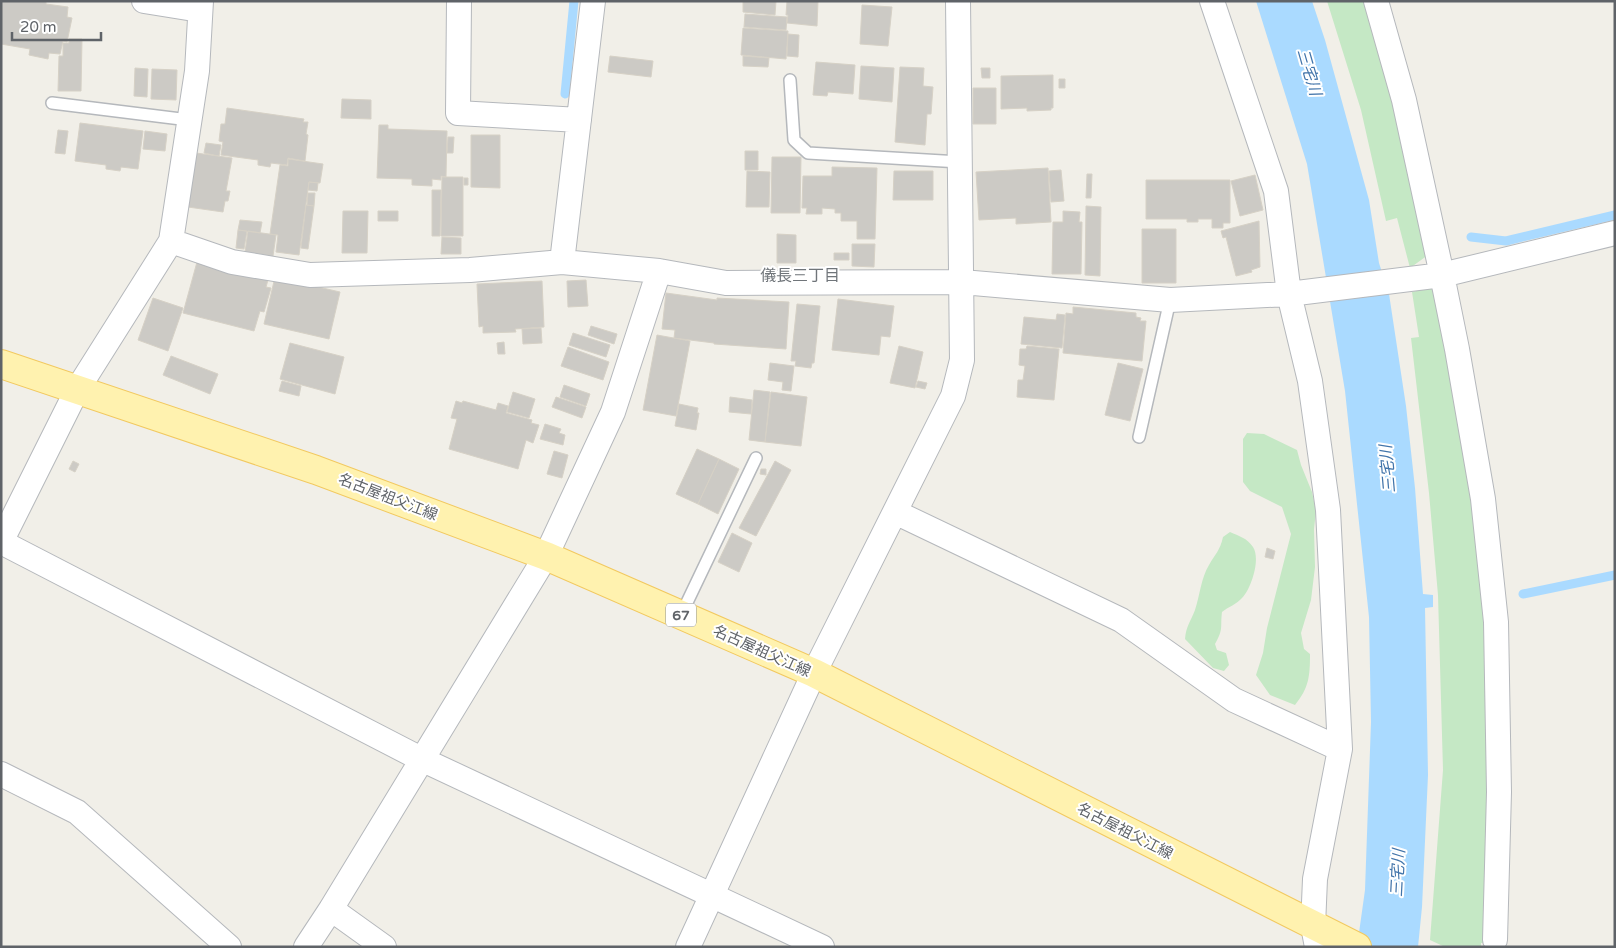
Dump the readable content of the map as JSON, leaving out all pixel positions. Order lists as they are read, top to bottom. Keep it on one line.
{"streets":{"main road":["名古屋祖父江線","67"]},"districts":["儀長三丁目"],"water":["三宅川"],"scale_bar":"20 m"}
